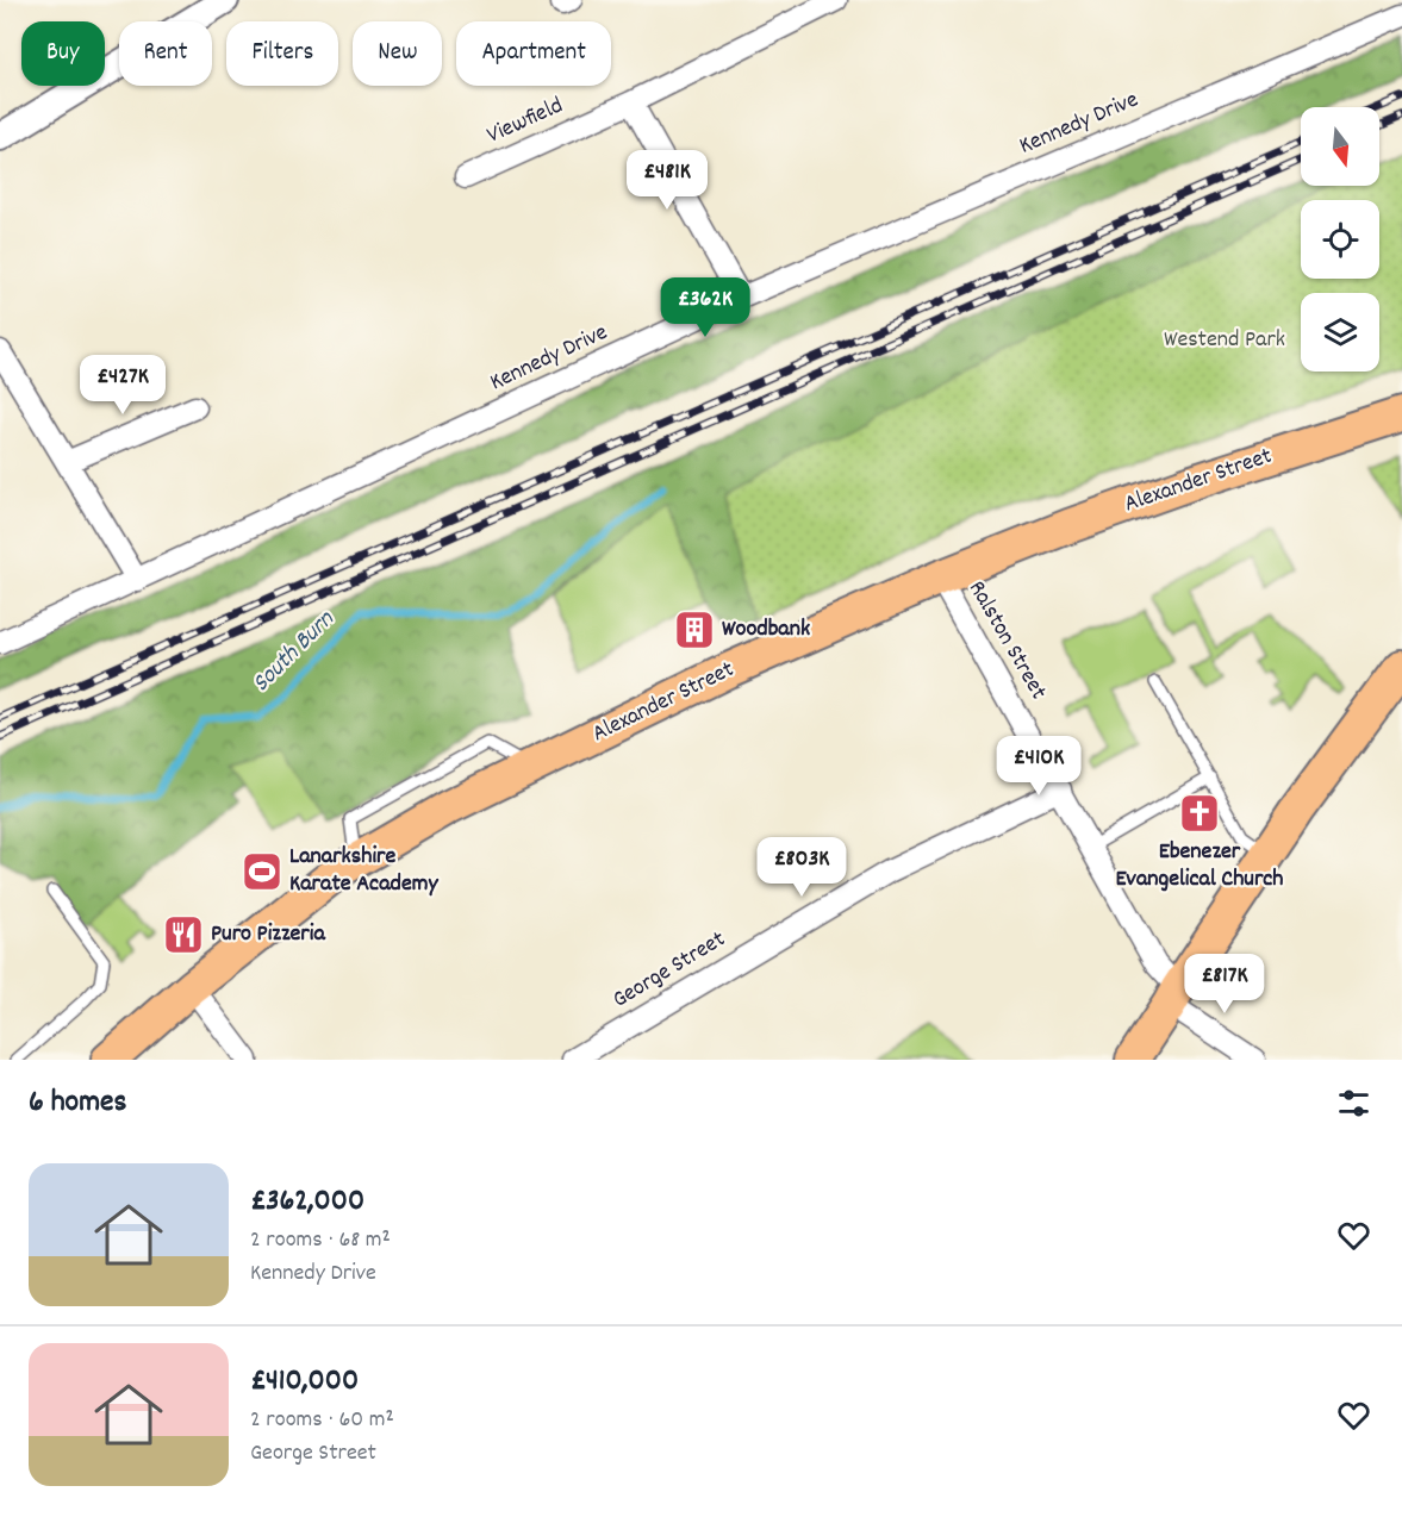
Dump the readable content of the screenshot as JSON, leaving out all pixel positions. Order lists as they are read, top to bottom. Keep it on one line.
{"streets":{"main road":["Alexander Street"],"street":["Viewfield","Kennedy Drive","Ralston Street","George Street"]},"crossings":[["Alexander Street","Ralston Street"],["Ralston Street","George Street"]],"water":["South Burn"],"parks":["Westend Park"],"places":{"building":["Woodbank"],"church":["Ebenezer Evangelical Church"],"sports":["Lanarkshire Karate Academy"],"restaurant":["Puro Pizzeria"]},"north":"bottom","page":{"chip":["Buy","Rent","Filters","New","Apartment"],"price":["£481K","£362K","£427K","£410K","£803K","£817K"],"heading":"6 homes","list":[{"name":"£362,000","note":"2 rooms · 68 m² · Kennedy Drive"},{"name":"£410,000","note":"2 rooms · 60 m² · George Street"}]}}
